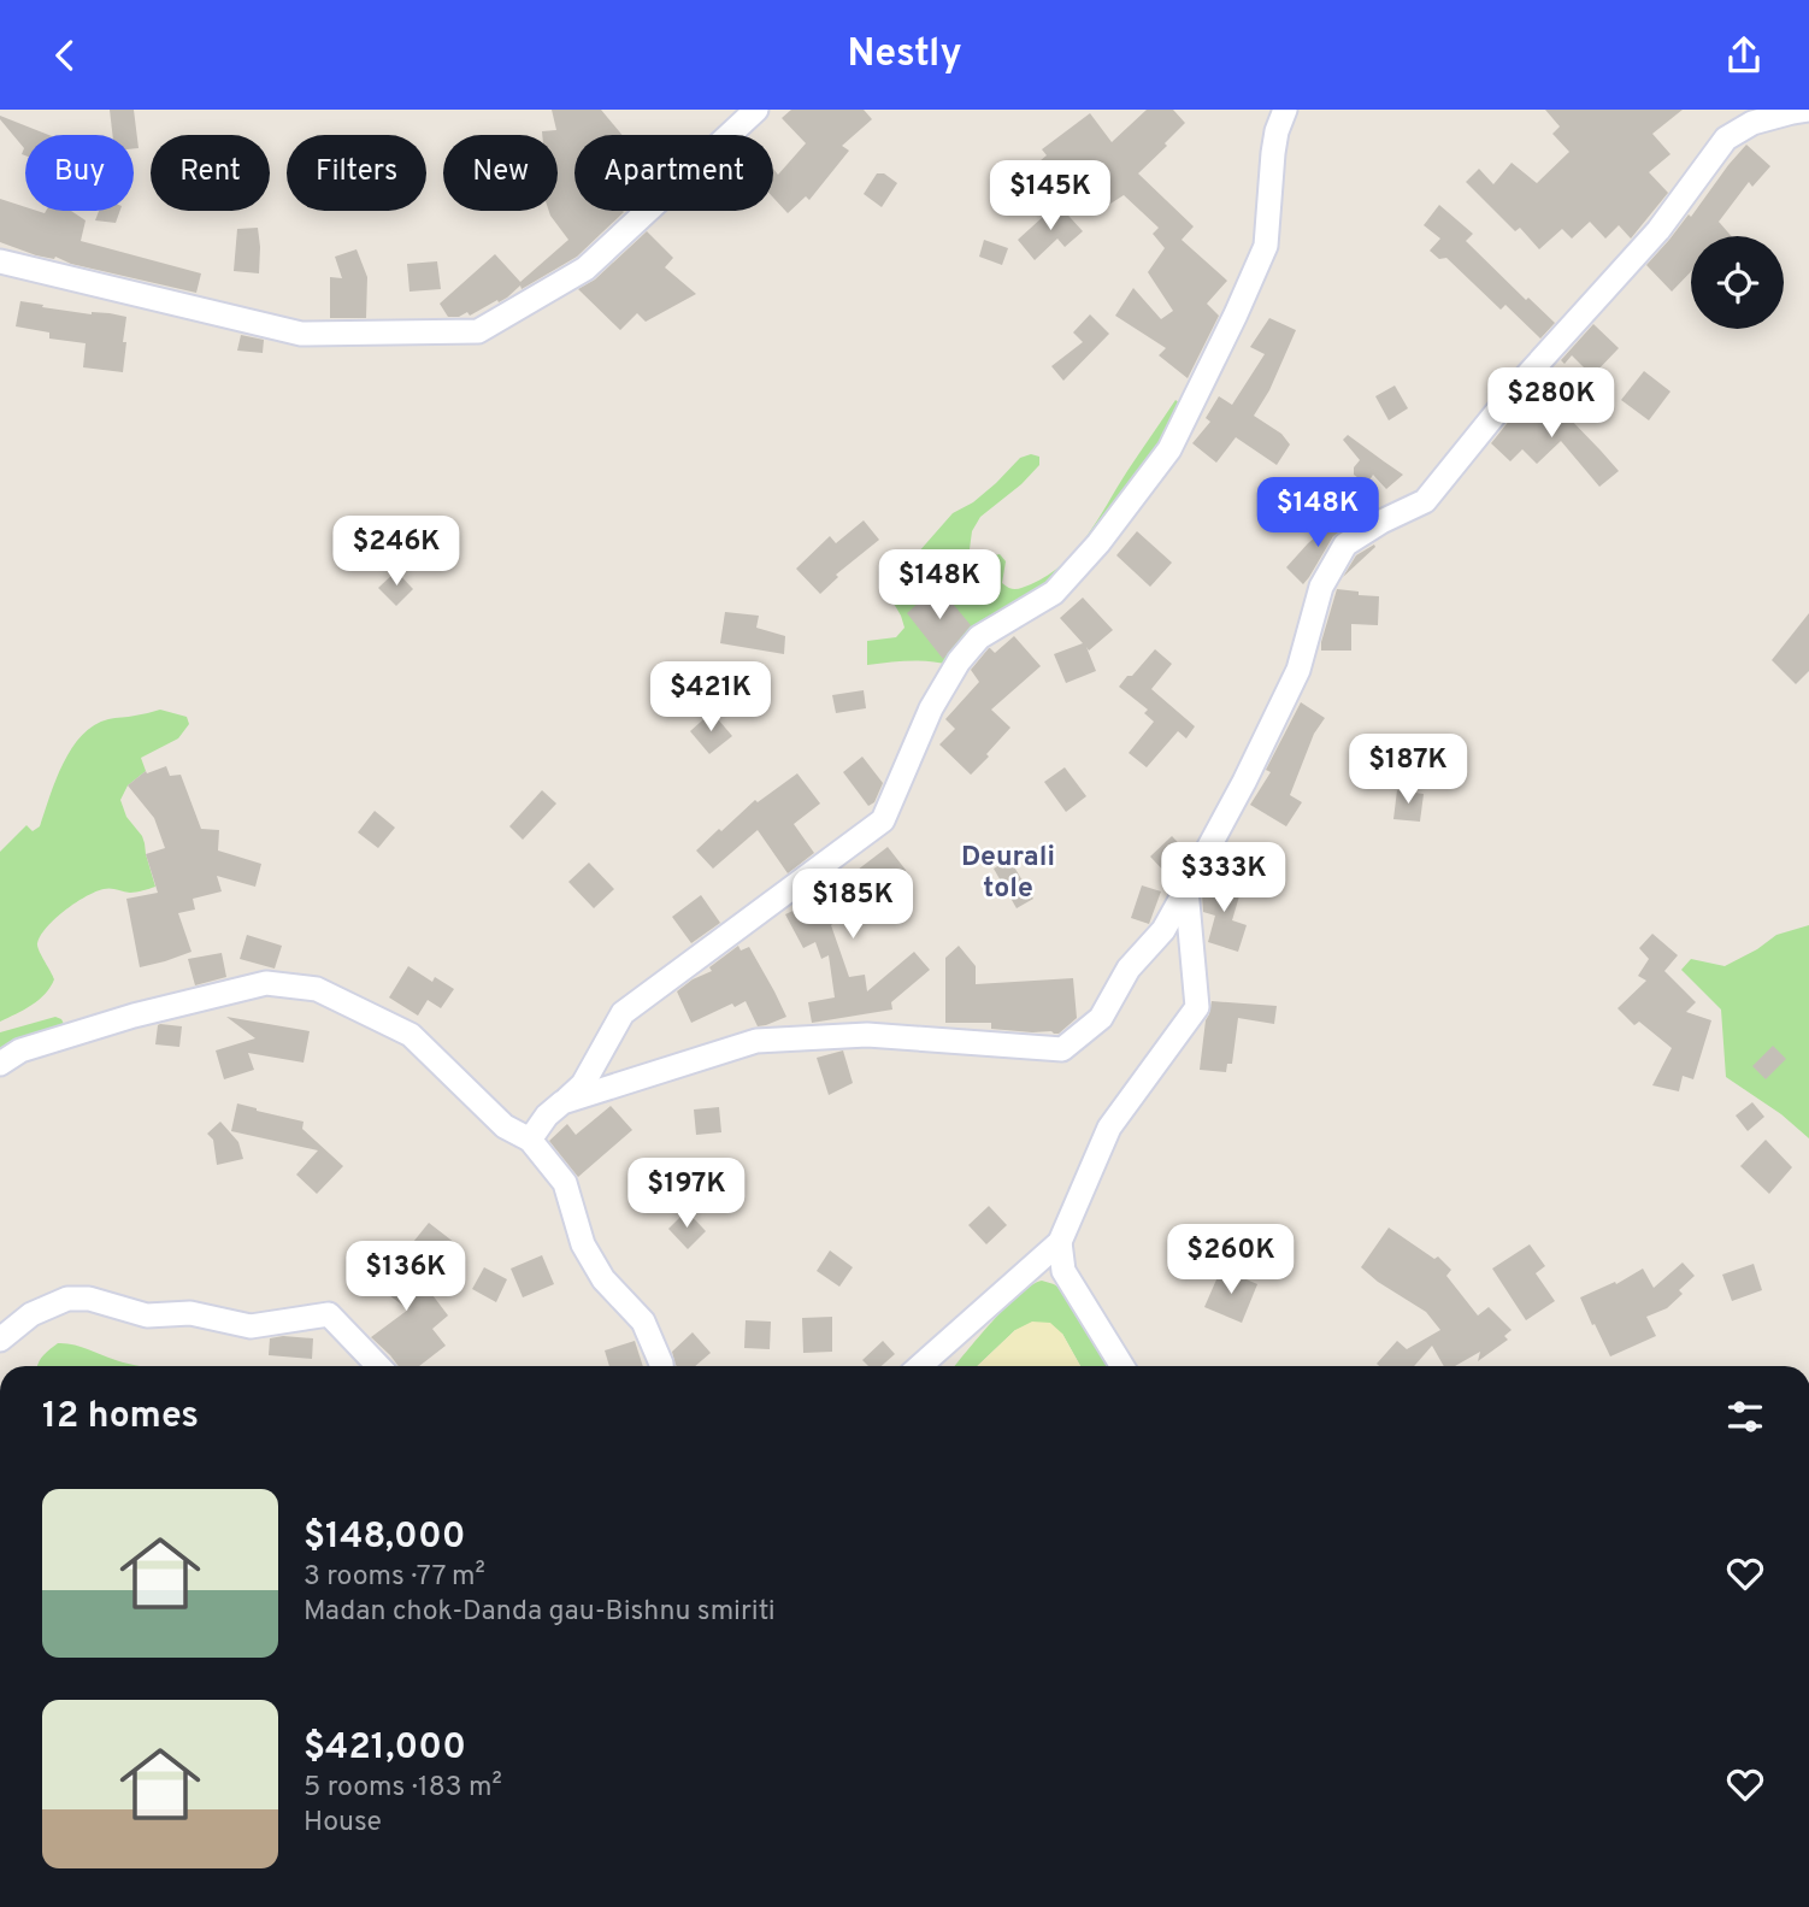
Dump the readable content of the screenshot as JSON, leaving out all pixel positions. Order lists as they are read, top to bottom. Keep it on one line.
{"districts":["Deurali tole"],"page":{"header":"Nestly","chip":["Buy","Rent","Filters","New","Apartment"],"price":["$145K","$280K","$148K","$246K","$148K","$421K","$187K","$333K","$185K","$197K","$260K","$136K"],"heading":"12 homes","list":[{"name":"$148,000","note":"3 rooms · 77 m² · Madan chok-Danda gau-Bishnu smiriti"},{"name":"$421,000","note":"5 rooms · 183 m² · House"}]}}
